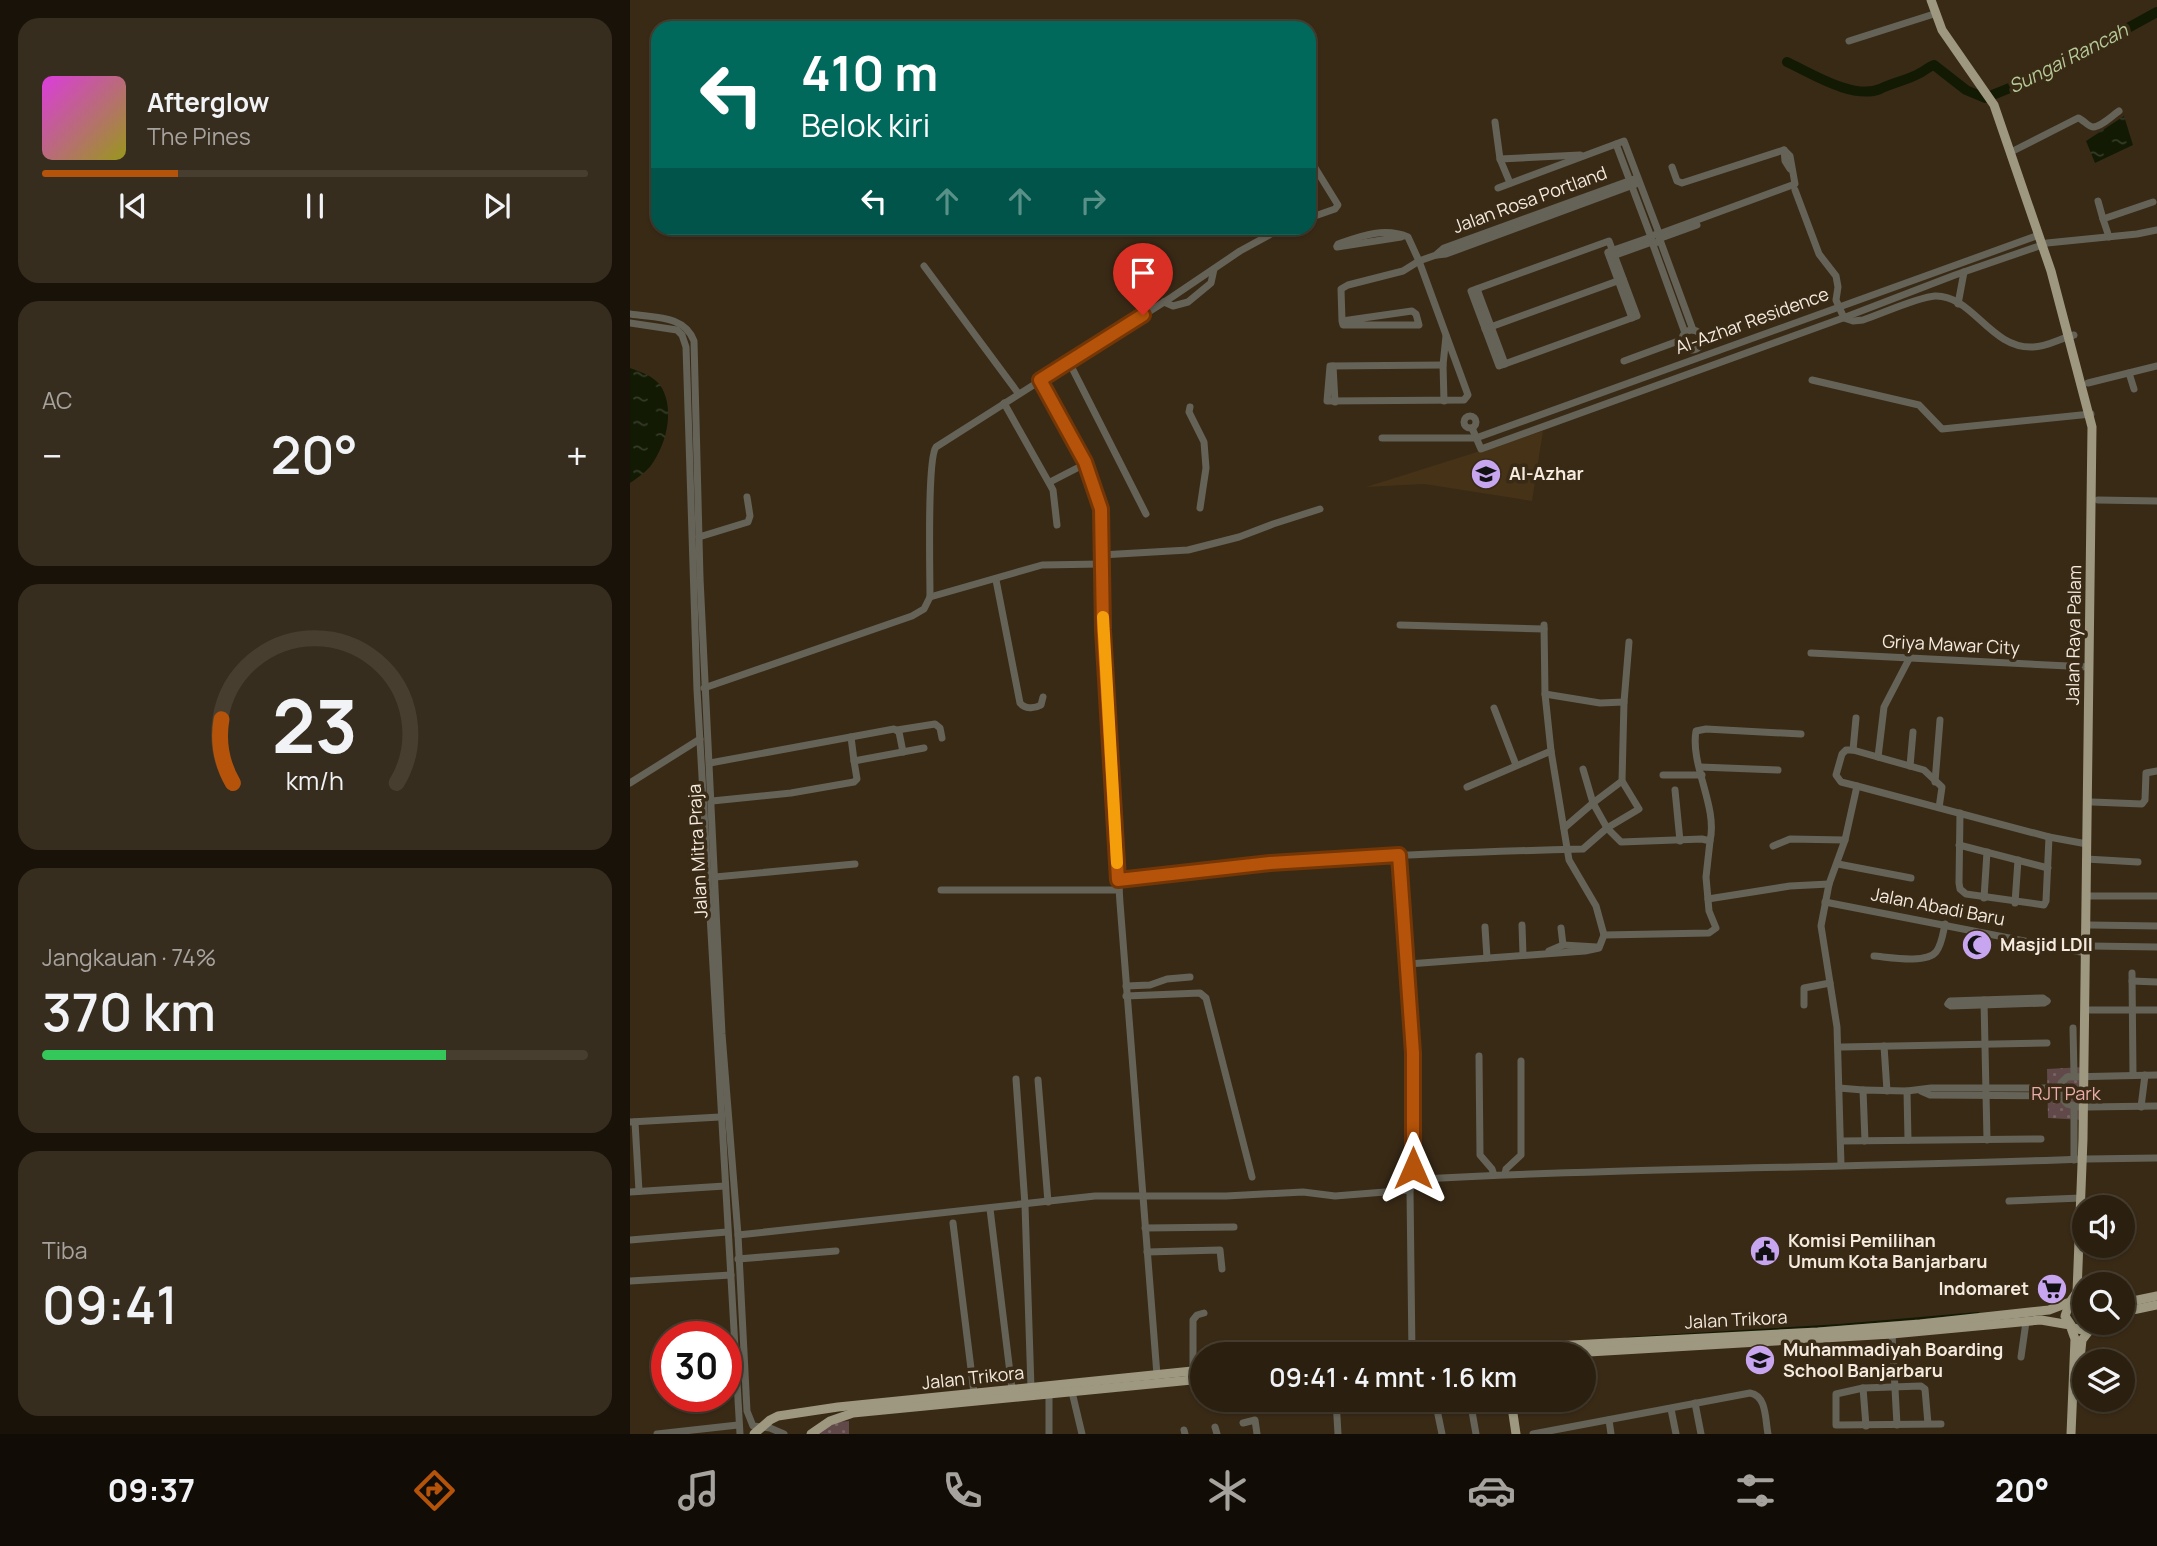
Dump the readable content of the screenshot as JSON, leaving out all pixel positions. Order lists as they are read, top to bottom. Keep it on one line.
{"streets":{"main road":["Jalan Raya Palam","Jalan Trikora"],"street":["Jalan Rosa Portland","Al-Azhar Residence","Griya Mawar City","Jalan Mitra Praja","Jalan Abadi Baru"]},"crossings":[["Al-Azhar Residence","Jalan Raya Palam"],["Jalan Raya Palam","Griya Mawar City"],["Jalan Raya Palam","Jalan Abadi Baru"],["Jalan Raya Palam","Jalan Trikora"],["Jalan Mitra Praja","Jalan Trikora"]],"water":["Sungai Rancah"],"parks":["RJT Park"],"places":{"school or university":["Al-Azhar","Muhammadiyah Boarding School Banjarbaru"],"mosque":["Masjid LDII"],"public building":["Komisi Pemilihan Umum Kota Banjarbaru"],"supermarket":["Indomaret"]},"page":{"turn":["410 m","Belok kiri"],"song":["Afterglow","The Pines"],"tile":["AC",["Jangkauan · 74%","370 km"],["Tiba","09:41"]],"heat":["−","20°","+"],"limit":"30","trip":"09:41 · 4 mnt · 1.6 km","tabs":["09:37","20°"],"gauge":["23","km/h"]}}
